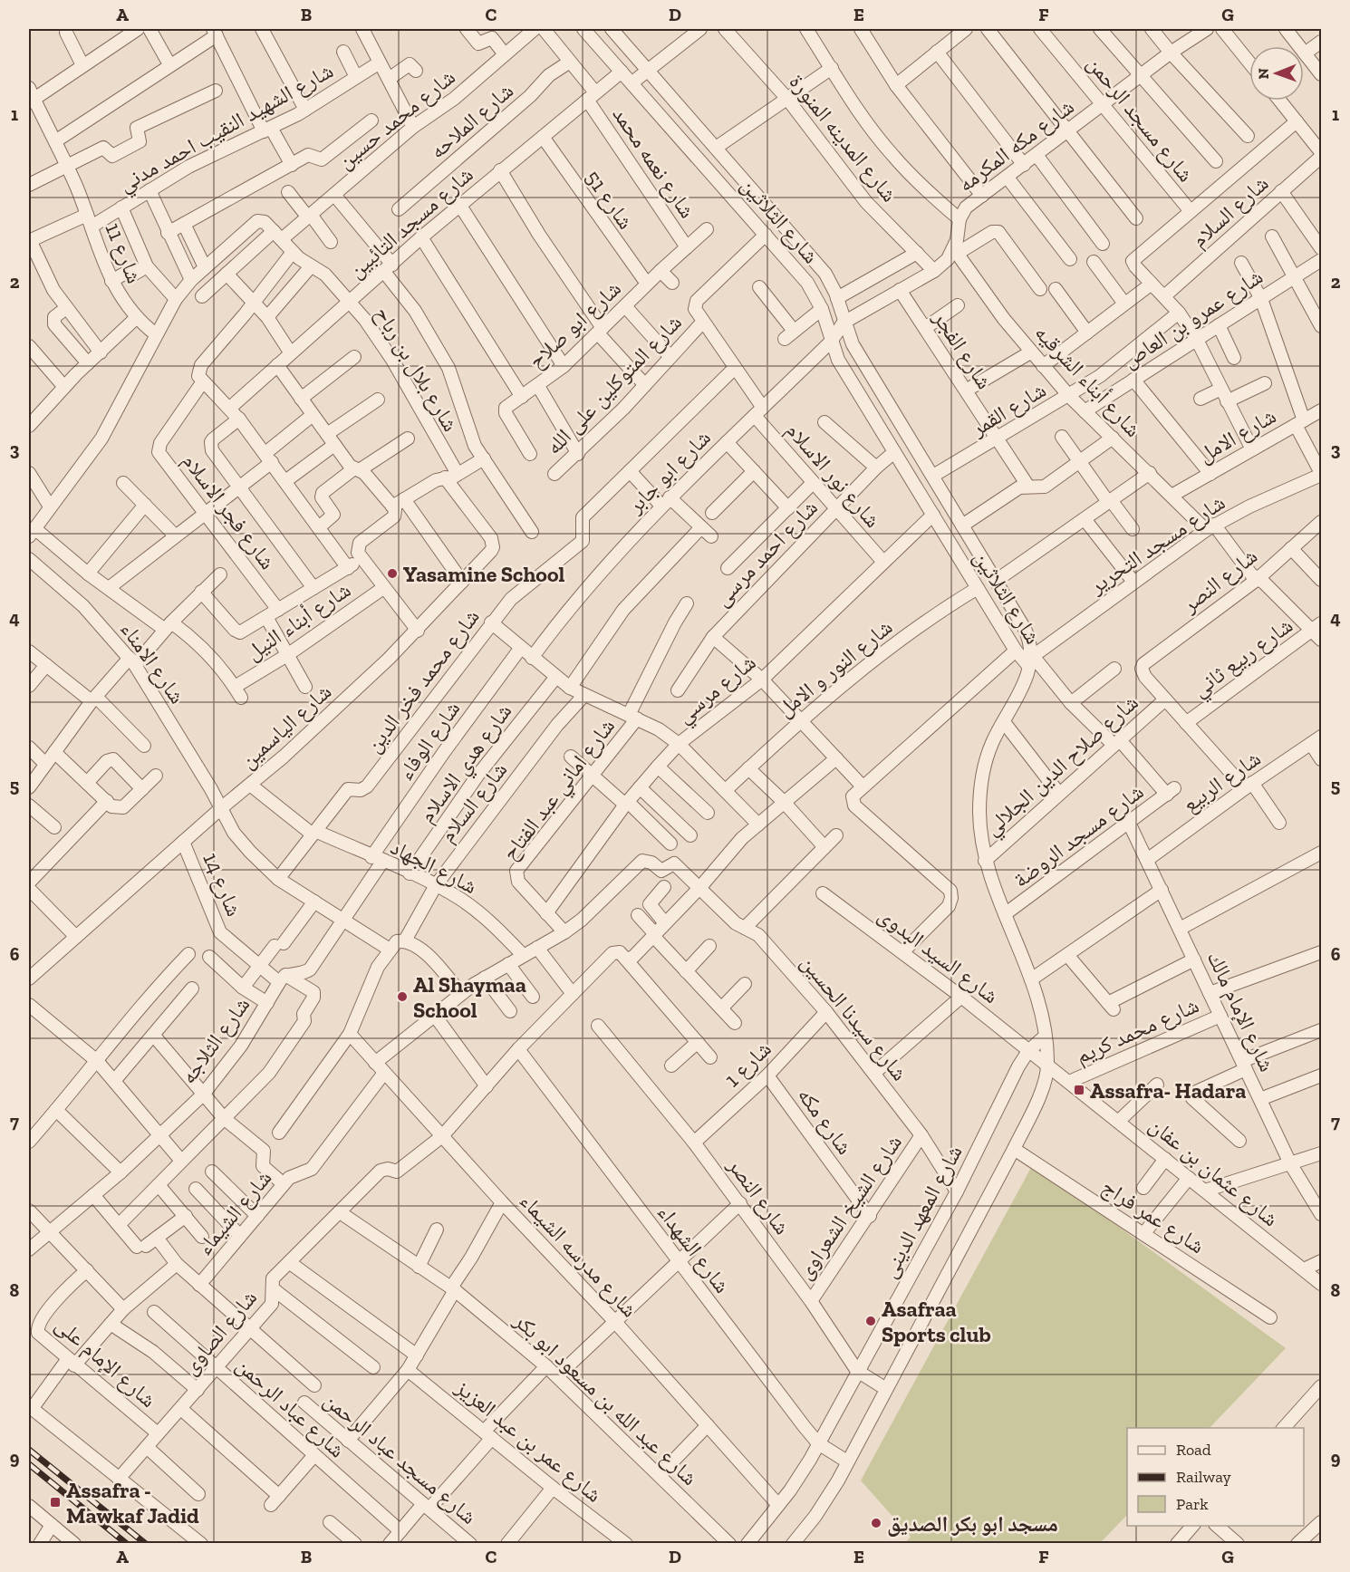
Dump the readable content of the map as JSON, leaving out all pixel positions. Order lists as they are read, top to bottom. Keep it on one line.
{"streets":{"street":["شارع محمد حسين","شارع مسجد الرحمن","شارع الملاحه","شارع الشهيد النقيب احمد مدني","شارع المدينه المنورة","شارع مكه المكرمه","شارع نعمه محمد","شارع 51","شارع السلام","شارع الثلاثين","شارع مسجد التائبين","شارع 11","شارع عمرو بن العاص","شارع ابو صلاح","شارع الفجر","شارع بلال بن رباح","شارع أبناء الشرقيه","شارع المتوكلين على الله","شارع القمر","شارع الامل","شارع ابو جابر","شارع نور الاسلام","شارع فجر الاسلام","شارع مسجد التحرير","شارع احمد مرسى","شارع النصر","شارع أبناء النيل","شارع ربيع ثاني","شارع الامناء","شارع النور و الامل","شارع محمد فخر الدين","شارع مرسي","شارع الياسمين","شارع الوفاء","شارع هدي الاسلام","شارع صلاح الدين الجلالي","شارع الربيع","شارع اماني عبد الفتاح","شارع مسجد الروضة","شارع الجهاد","شارع 14","شارع السيد البدوى","شارع الإمام مالك","شارع سيدنا الحسين","شارع محمد كريم","شارع الثلاجه","شارع 1","شارع مكه","شارع عثمان بن عفان","شارع الشيخ الشعراوى","شارع المعهد الدينى","شارع الشيماء","شارع عمر فراج","شارع الشهداء","شارع مدرسه الشيماء","شارع الصاوى","شارع الإمام على","شارع عبد الله بن مسعود ابو بكر","شارع عباد الرحمن","شارع عمر بن عبد العزيز","شارع مسجد عباد الرحمن"]},"crossings":[["شارع محمد حسين","شارع بلال بن رباح"],["شارع مسجد الرحمن","شارع مكه المكرمه"],["شارع الملاحه","شارع نعمه محمد"],["شارع الشهيد النقيب احمد مدني","شارع 11"],["شارع مكه المكرمه","شارع أبناء الشرقيه"],["شارع نعمه محمد","شارع مسجد التائبين"],["شارع نعمه محمد","شارع ابو صلاح"],["شارع 51","شارع مسجد التائبين"],["شارع 51","شارع ابو صلاح"],["شارع السلام","شارع الجهاد"],["شارع الثلاثين","شارع مسجد التائبين"],["شارع الثلاثين","شارع القمر"],["شارع الثلاثين","شارع ابو جابر"],["شارع الثلاثين","شارع مسجد التحرير"],["شارع الثلاثين","شارع احمد مرسى"],["شارع الثلاثين","شارع النور و الامل"],["شارع الثلاثين","شارع مرسي"],["شارع مسجد التائبين","شارع بلال بن رباح"],["شارع عمرو بن العاص","شارع أبناء الشرقيه"],["شارع الفجر","شارع القمر"],["شارع أبناء الشرقيه","شارع القمر"],["شارع أبناء الشرقيه","شارع الامل"],["شارع أبناء الشرقيه","شارع مسجد التحرير"],["شارع أبناء الشرقيه","شارع النصر"],["شارع أبناء الشرقيه","شارع ربيع ثاني"],["شارع المتوكلين على الله","شارع نور الاسلام"],["شارع ابو جابر","شارع نور الاسلام"],["شارع نور الاسلام","شارع احمد مرسى"],["شارع نور الاسلام","شارع محمد فخر الدين"],["شارع نور الاسلام","شارع مرسي"],["شارع النصر","شارع صلاح الدين الجلالي"],["شارع النصر","شارع 1"],["شارع النصر","شارع الشيخ الشعراوى"],["شارع النصر","شارع المعهد الدينى"],["شارع الامناء","شارع محمد فخر الدين"],["شارع الامناء","شارع الياسمين"],["شارع محمد فخر الدين","شارع الجهاد"],["شارع مرسي","شارع اماني عبد الفتاح"],["شارع الياسمين","شارع الجهاد"],["شارع الياسمين","شارع 14"],["شارع الوفاء","شارع الجهاد"],["شارع هدي الاسلام","شارع الجهاد"],["شارع صلاح الدين الجلالي","شارع مسجد الروضة"],["شارع الربيع","شارع الإمام مالك"],["شارع اماني عبد الفتاح","شارع سيدنا الحسين"],["شارع مسجد الروضة","شارع الإمام مالك"],["شارع 14","شارع الثلاجه"],["شارع السيد البدوى","شارع عثمان بن عفان"],["شارع السيد البدوى","شارع المعهد الدينى"],["شارع الإمام مالك","شارع محمد كريم"],["شارع سيدنا الحسين","شارع 1"],["شارع سيدنا الحسين","شارع الشيخ الشعراوى"],["شارع سيدنا الحسين","شارع المعهد الدينى"],["شارع محمد كريم","شارع عثمان بن عفان"],["شارع 1","شارع مكه"],["شارع مكه","شارع الشيخ الشعراوى"],["شارع عثمان بن عفان","شارع المعهد الدينى"],["شارع المعهد الدينى","شارع الشهداء"],["شارع المعهد الدينى","شارع مدرسه الشيماء"],["شارع الشيماء","شارع مدرسه الشيماء"],["شارع الشهداء","شارع الصاوى"],["شارع مدرسه الشيماء","شارع الصاوى"],["شارع الصاوى","شارع الإمام على"],["شارع الصاوى","شارع عبد الله بن مسعود ابو بكر"],["شارع الصاوى","شارع عباد الرحمن"]],"places":{"other":["Yasamine School","Al Shaymaa School","Asafraa Sports club","مسجد ابو بكر الصديق"],"transit":["Assafra- Hadara","Assafra - Mawkaf Jadid"]},"legend":["Road","Railway","Park"],"north":"left","grid":{"columns":["A","B","C","D","E","F","G"],"rows":["1","2","3","4","5","6","7","8","9"]}}
